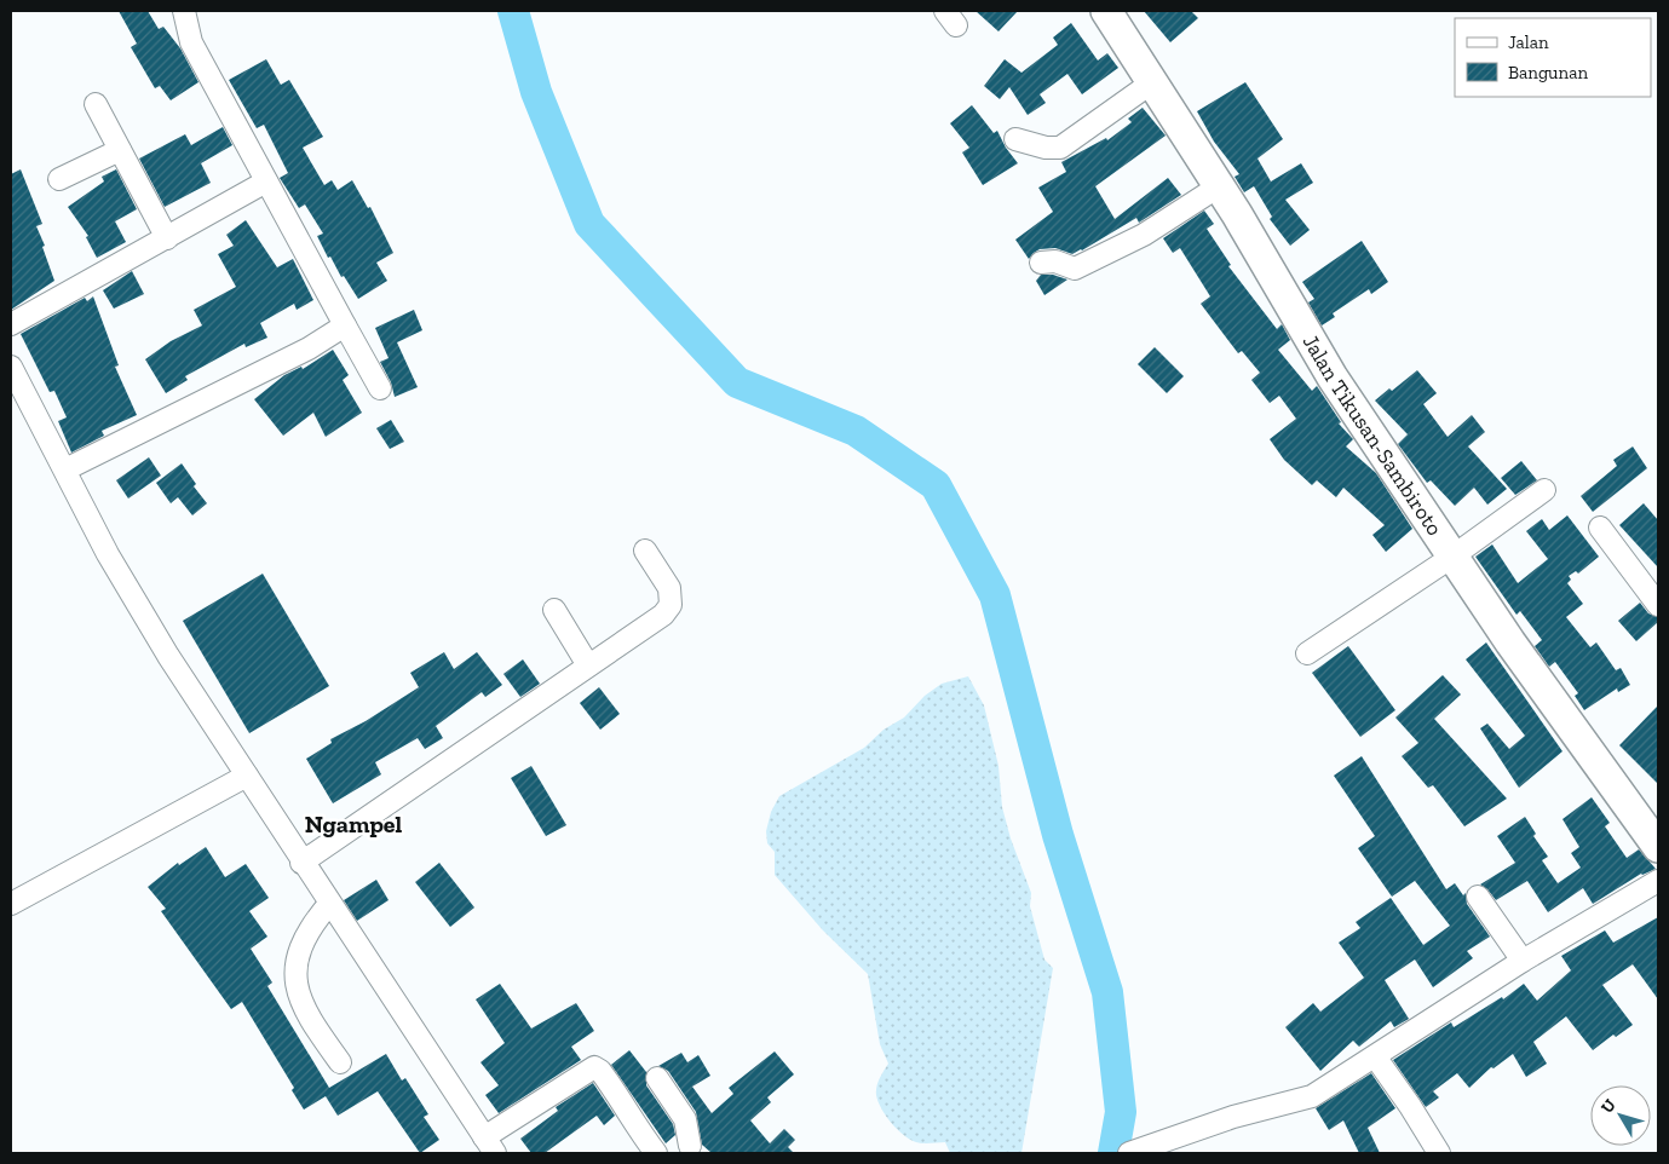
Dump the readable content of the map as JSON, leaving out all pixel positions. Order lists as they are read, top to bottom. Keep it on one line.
{"streets":{"street":["Jalan Tikusan-Sambiroto"]},"districts":["Ngampel"],"legend":["Jalan","Bangunan"],"north":"top left"}
